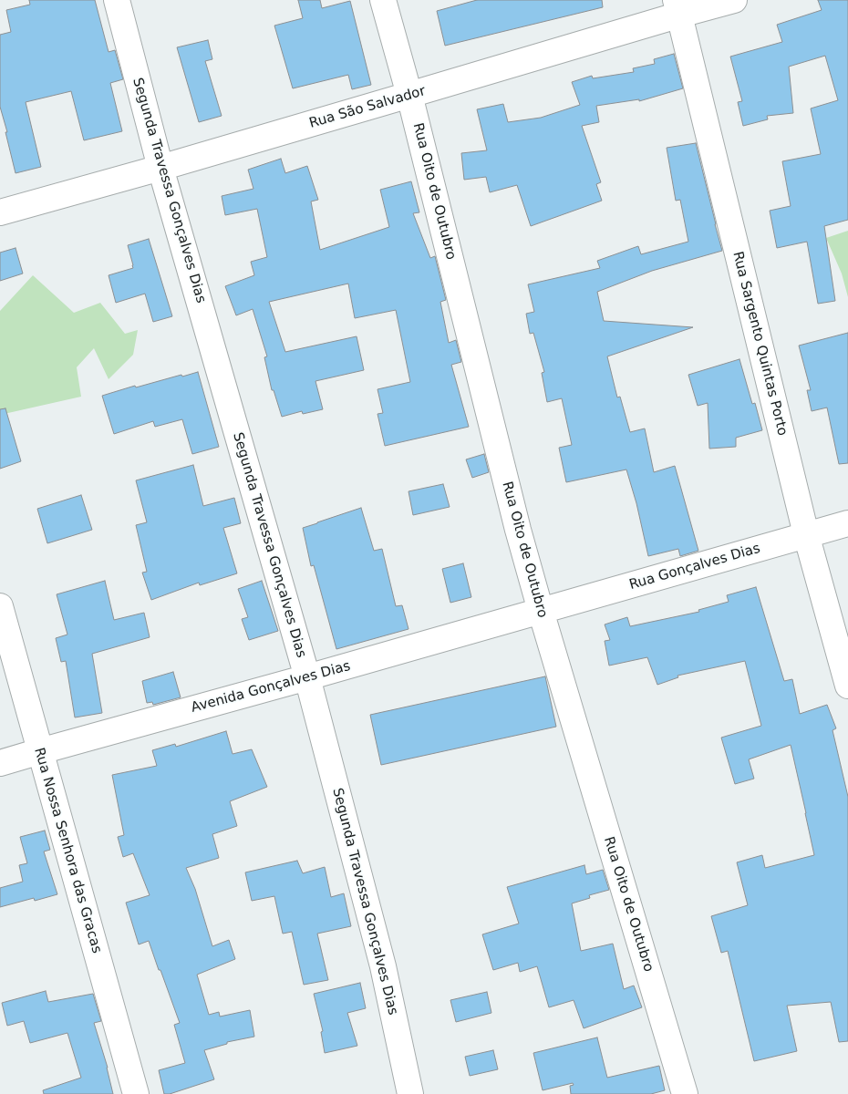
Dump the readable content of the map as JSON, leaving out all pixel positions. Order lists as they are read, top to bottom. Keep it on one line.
{"streets":{"street":["Rua São Salvador","Segunda Travessa Gonçalves Dias","Rua Oito de Outubro","Rua Sargento Quintas Porto","Rua Gonçalves Dias","Avenida Gonçalves Dias","Rua Nossa Senhora das Gracas"]},"crossings":[["Rua São Salvador","Segunda Travessa Gonçalves Dias"],["Rua São Salvador","Rua Oito de Outubro"],["Rua São Salvador","Rua Sargento Quintas Porto"],["Segunda Travessa Gonçalves Dias","Avenida Gonçalves Dias"],["Rua Oito de Outubro","Rua Gonçalves Dias"],["Rua Oito de Outubro","Avenida Gonçalves Dias"],["Rua Sargento Quintas Porto","Rua Gonçalves Dias"],["Rua Gonçalves Dias","Avenida Gonçalves Dias"],["Avenida Gonçalves Dias","Rua Nossa Senhora das Gracas"]]}
